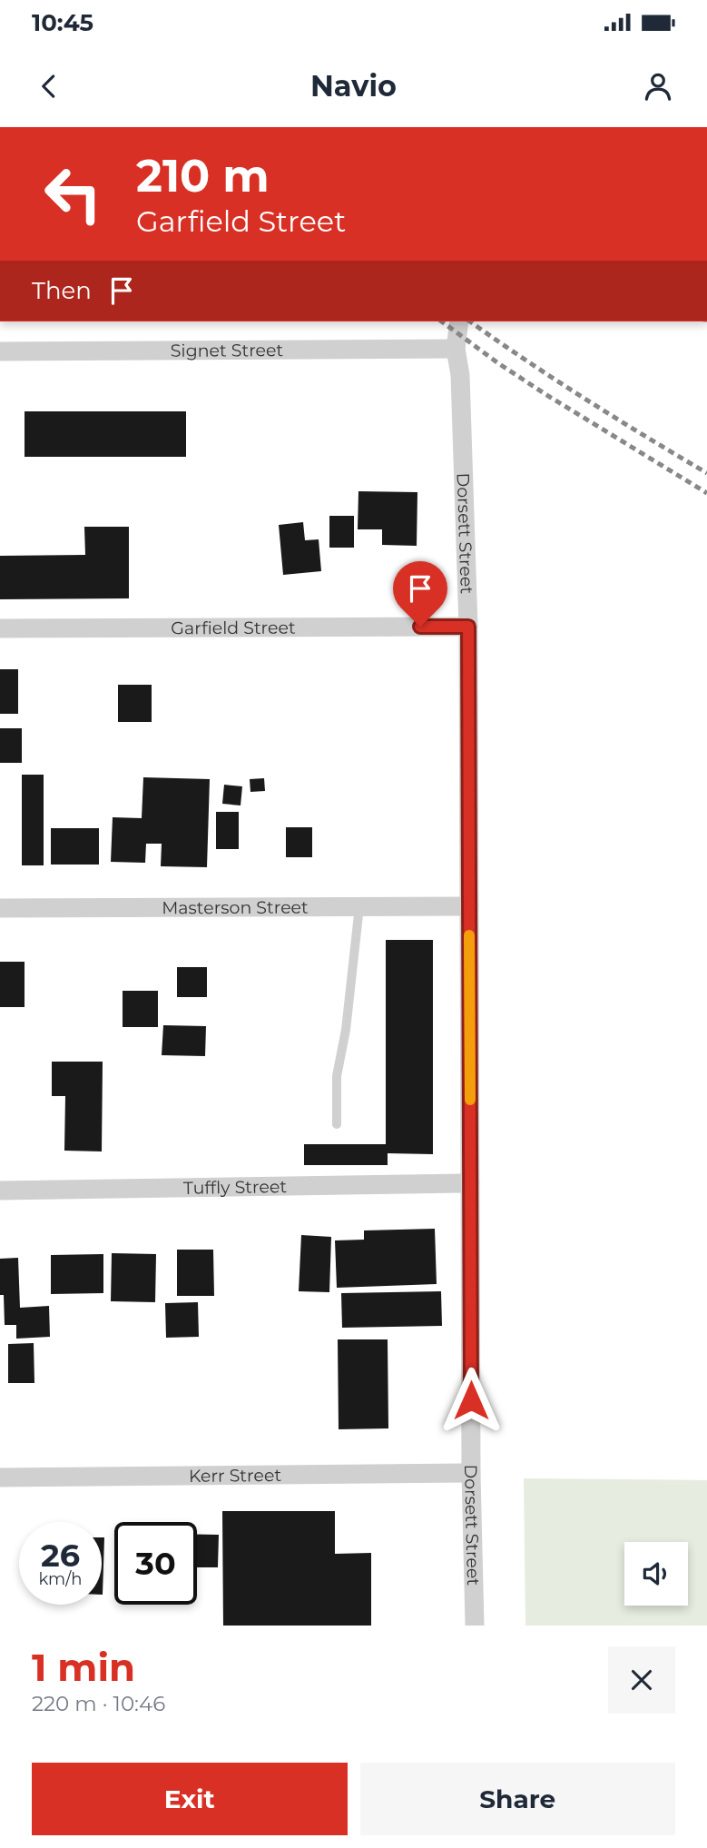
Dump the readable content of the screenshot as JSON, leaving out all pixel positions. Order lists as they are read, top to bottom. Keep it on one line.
{"streets":{"street":["Signet Street","Dorsett Street","Garfield Street","Masterson Street","Tuffly Street","Kerr Street"]},"crossings":[["Signet Street","Dorsett Street"],["Dorsett Street","Garfield Street"],["Dorsett Street","Masterson Street"],["Dorsett Street","Tuffly Street"],["Dorsett Street","Kerr Street"]],"page":{"status":"10:45","header":"Navio","turn":["210 m","Garfield Street"],"then":"Then","speed":"26 km/h","limit":"30","heading":["1 min","220 m · 10:46"],"buttons":["Exit","Share"]}}
